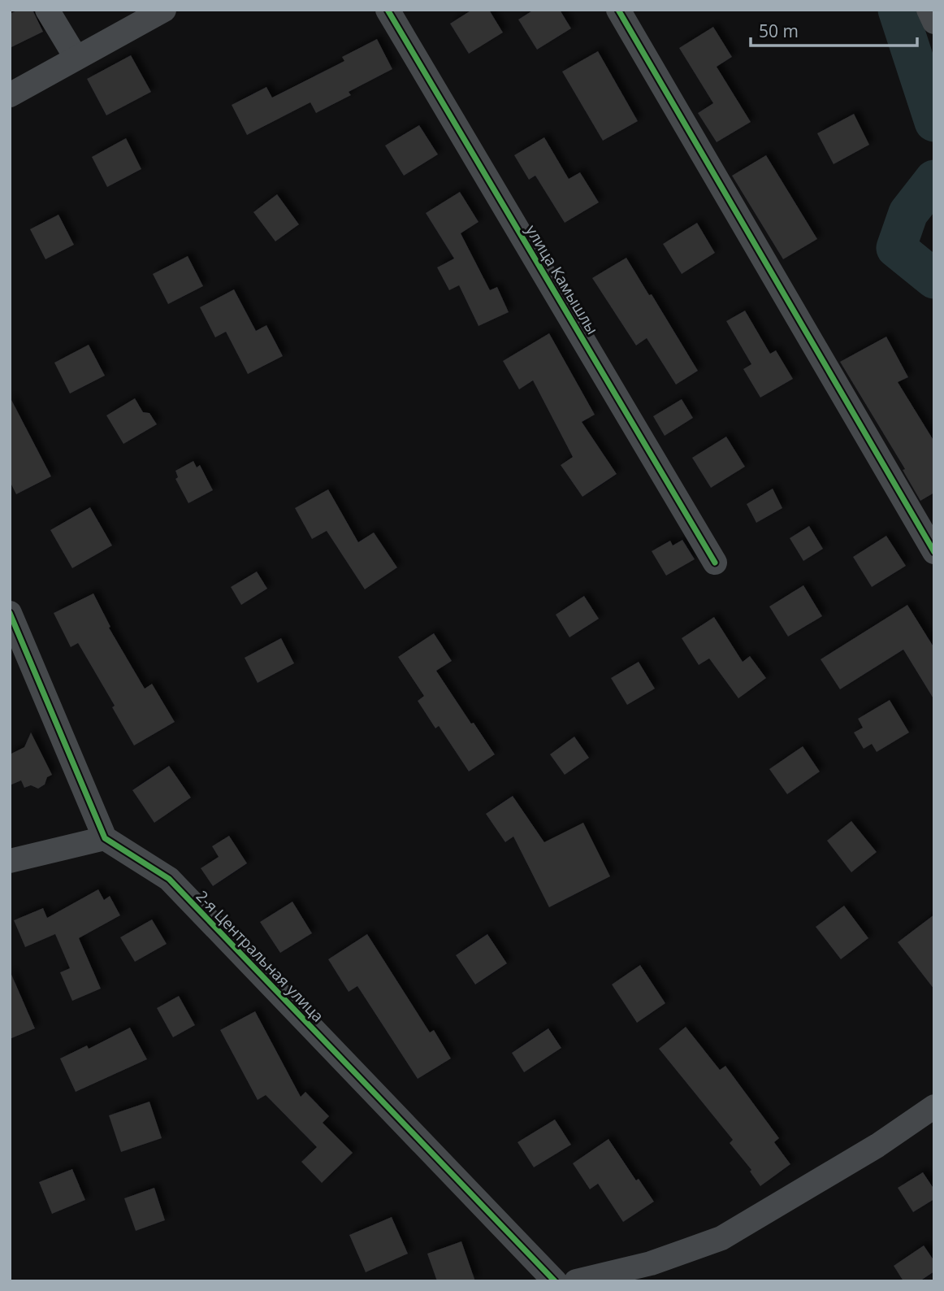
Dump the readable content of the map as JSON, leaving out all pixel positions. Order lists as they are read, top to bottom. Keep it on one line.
{"streets":{"street":["улица Камышлы","2-я Центральная улица"]},"scale_bar":"50 m"}
